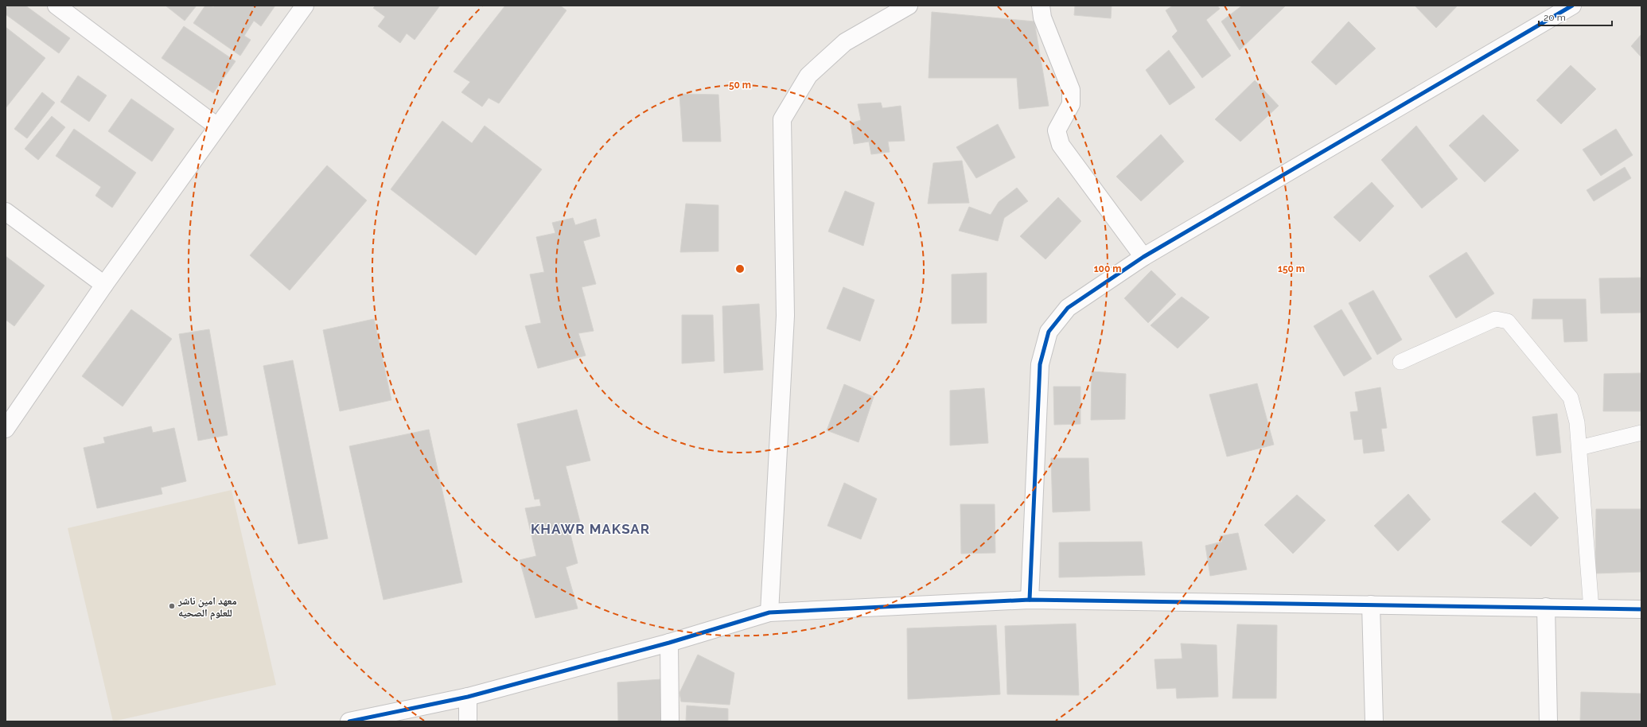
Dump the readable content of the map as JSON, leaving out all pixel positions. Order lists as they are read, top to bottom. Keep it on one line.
{"districts":["KHAWR MAKSAR"],"places":["معهد امين ناشر للعلوم الصحيه"],"scale_bar":"20 m","rings":["50 m","100 m","150 m"]}
